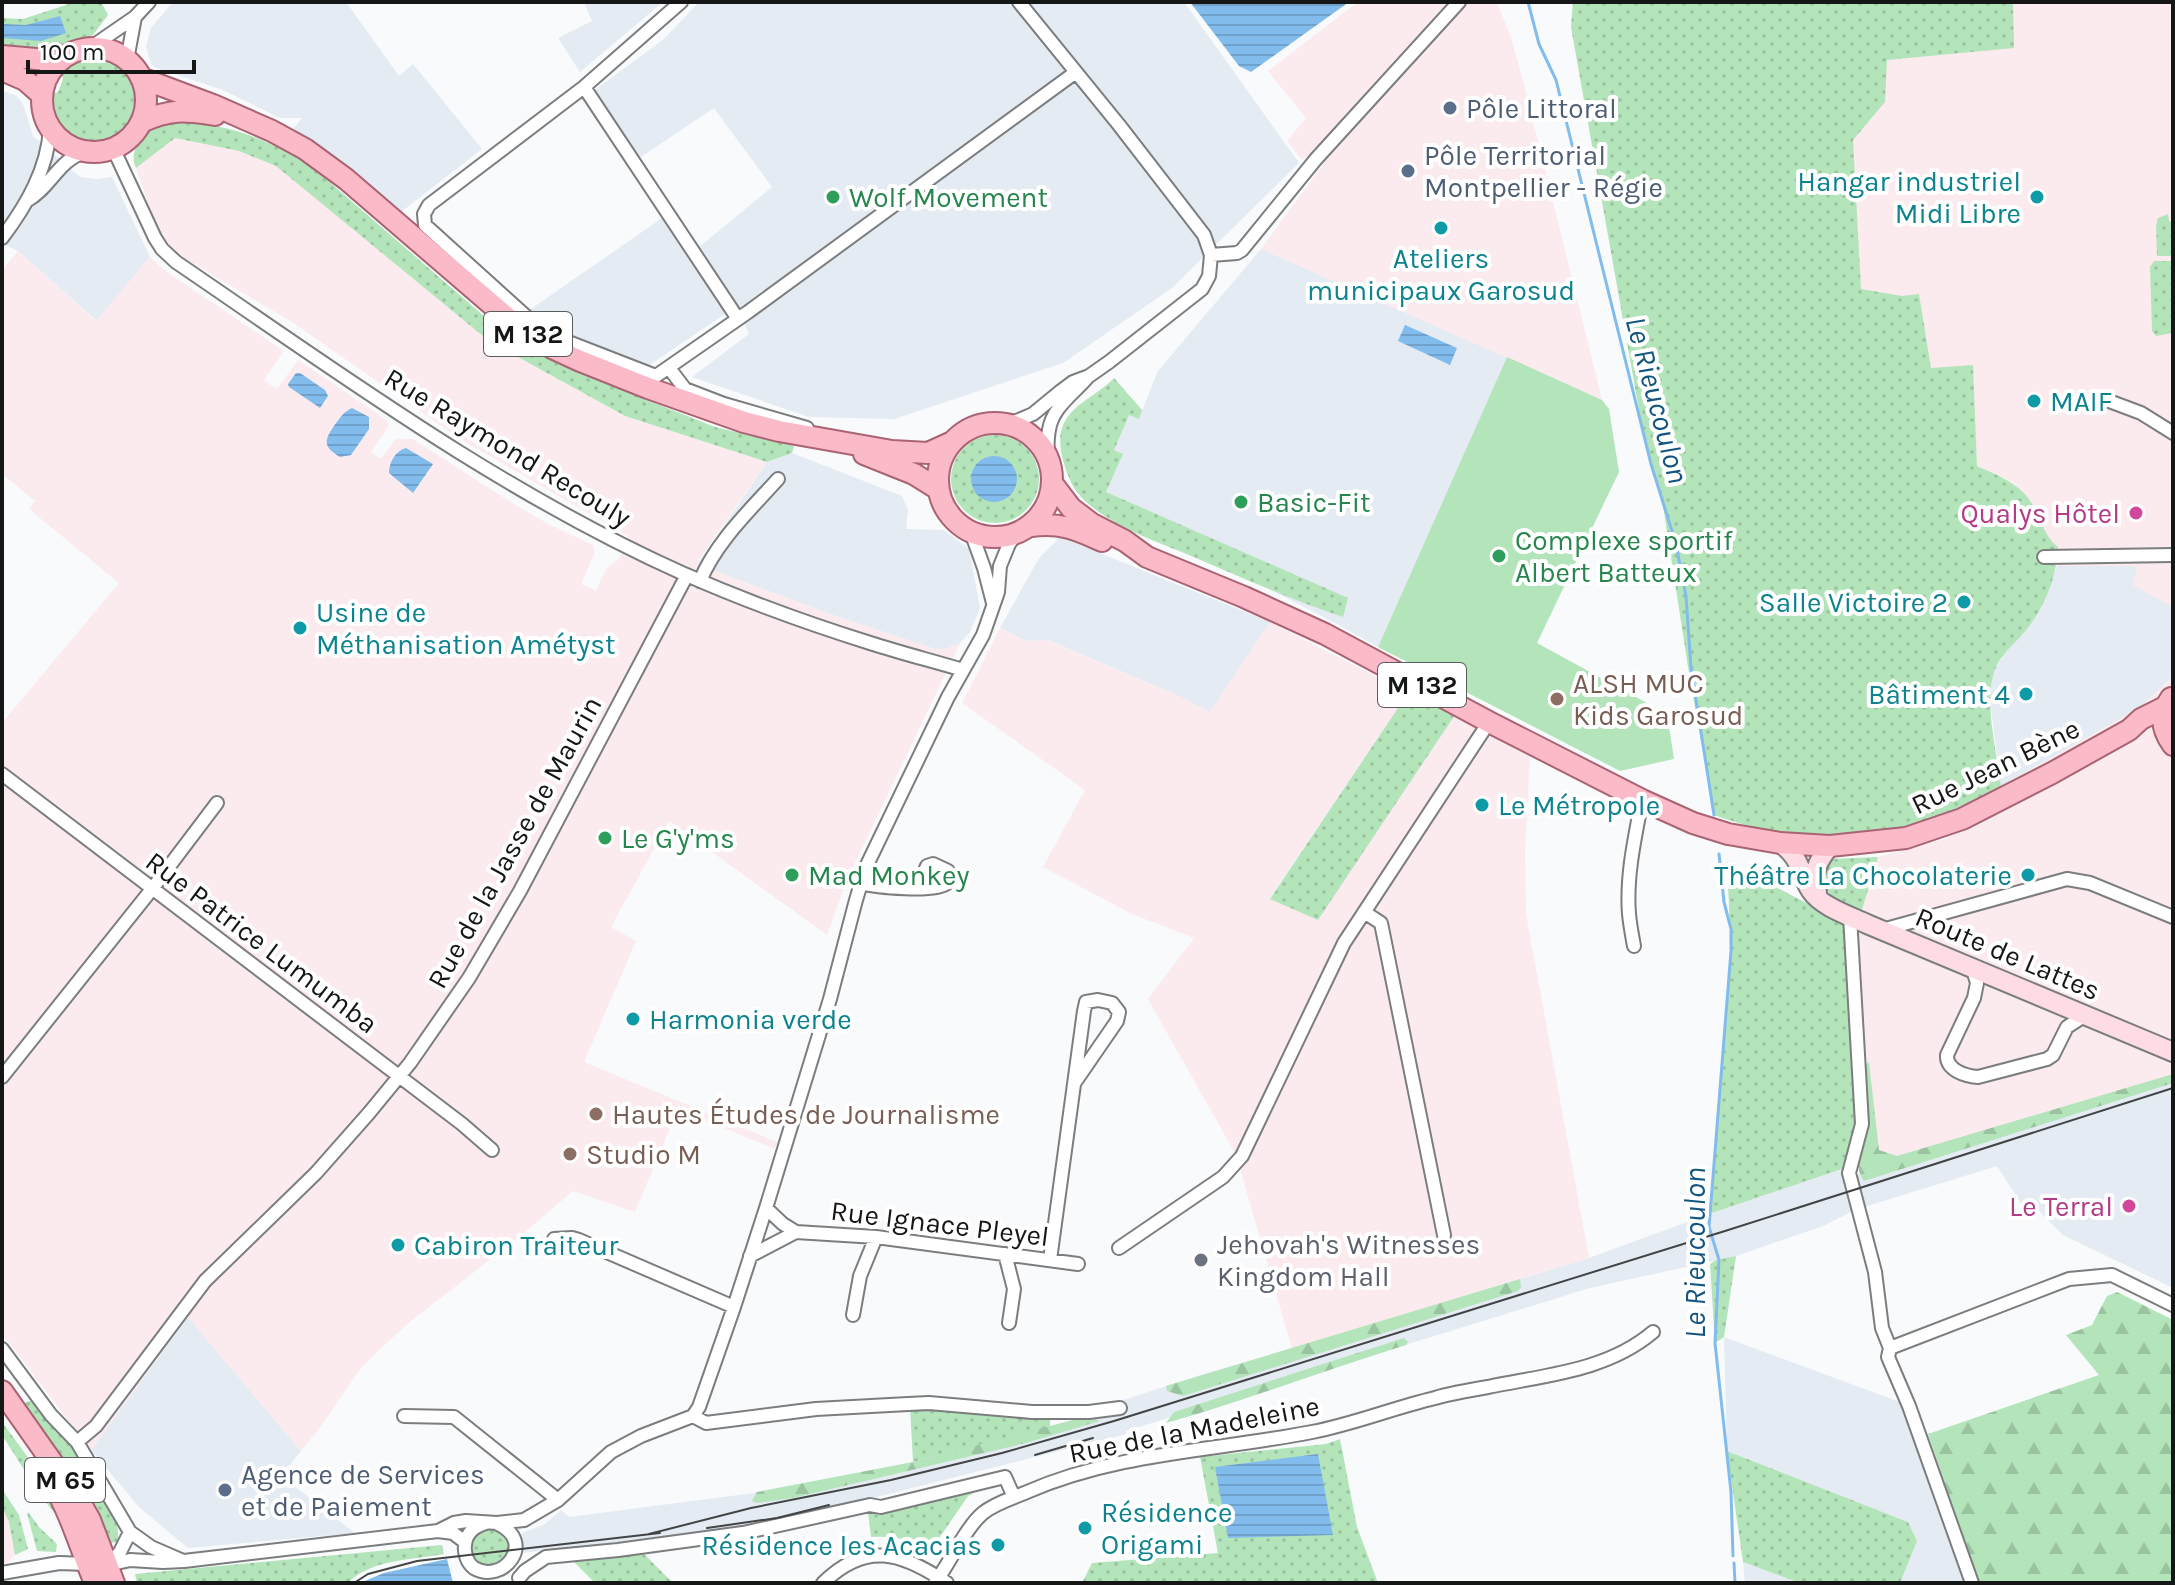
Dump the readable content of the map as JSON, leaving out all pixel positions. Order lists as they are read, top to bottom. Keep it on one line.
{"streets":{"main road":["M 132","Rue Jean Bène","M 65"],"street":["Rue Raymond Recouly","Rue de la Jasse de Maurin","Rue Patrice Lumumba","Route de Lattes","Rue Ignace Pleyel","Rue de la Madeleine"]},"crossings":[["M 132","Rue Raymond Recouly"],["M 132","Rue Jean Bène"],["Rue Raymond Recouly","Rue de la Jasse de Maurin"],["Rue Jean Bène","Route de Lattes"],["Rue de la Jasse de Maurin","Rue Patrice Lumumba"]],"water":["Le Rieucoulon"],"places":["Pôle Littoral","Pôle Territorial Montpellier - Régie","Wolf Movement","Hangar industriel Midi Libre","Ateliers municipaux Garosud","MAIF","Basic-Fit","Qualys Hôtel","Complexe sportif Albert Batteux","Salle Victoire 2","Usine de Méthanisation Amétyst","Bâtiment 4","ALSH MUC Kids Garosud","Le Métropole","Le G'y'ms","Mad Monkey","Théâtre La Chocolaterie","Harmonia verde","Hautes Études de Journalisme","Studio M","Le Terral","Cabiron Traiteur","Jehovah's Witnesses Kingdom Hall","Agence de Services et de Paiement","Résidence Origami","Résidence les Acacias"],"scale_bar":"100 m"}
